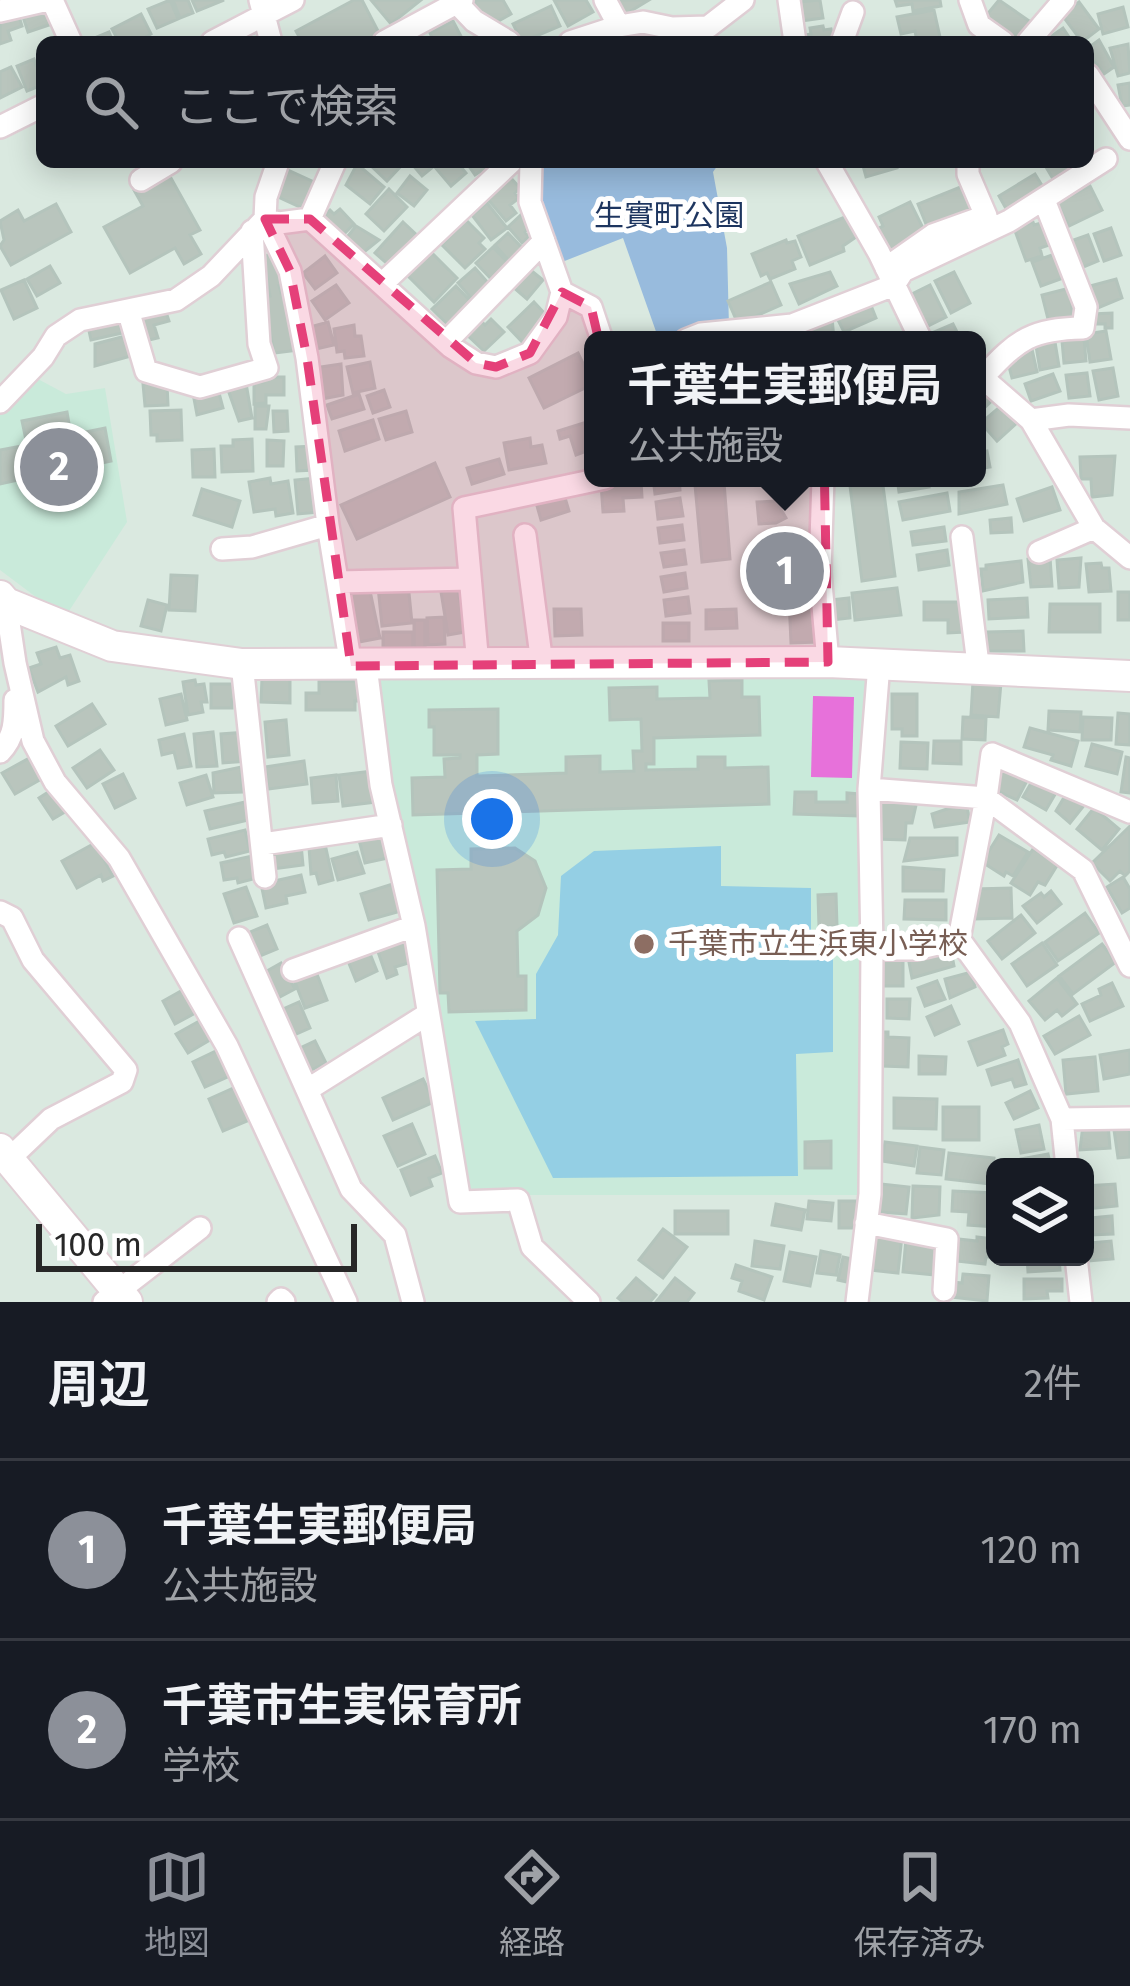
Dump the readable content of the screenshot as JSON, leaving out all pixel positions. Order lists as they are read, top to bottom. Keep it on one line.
{"parks":["生實町公園"],"places":["千葉市立生浜東小学校"],"scale_bar":"100 m","page":{"search":"ここで検索","popup":["千葉生実郵便局","公共施設"],"pins":["2","1"],"scale":"100 m","heading":["周辺","2件"],"list":[{"mark":"1","name":"千葉生実郵便局","note":"公共施設","value":"120 m"},{"mark":"2","name":"千葉市生実保育所","note":"学校","value":"170 m"}],"nav":["地図","経路","保存済み"]}}
